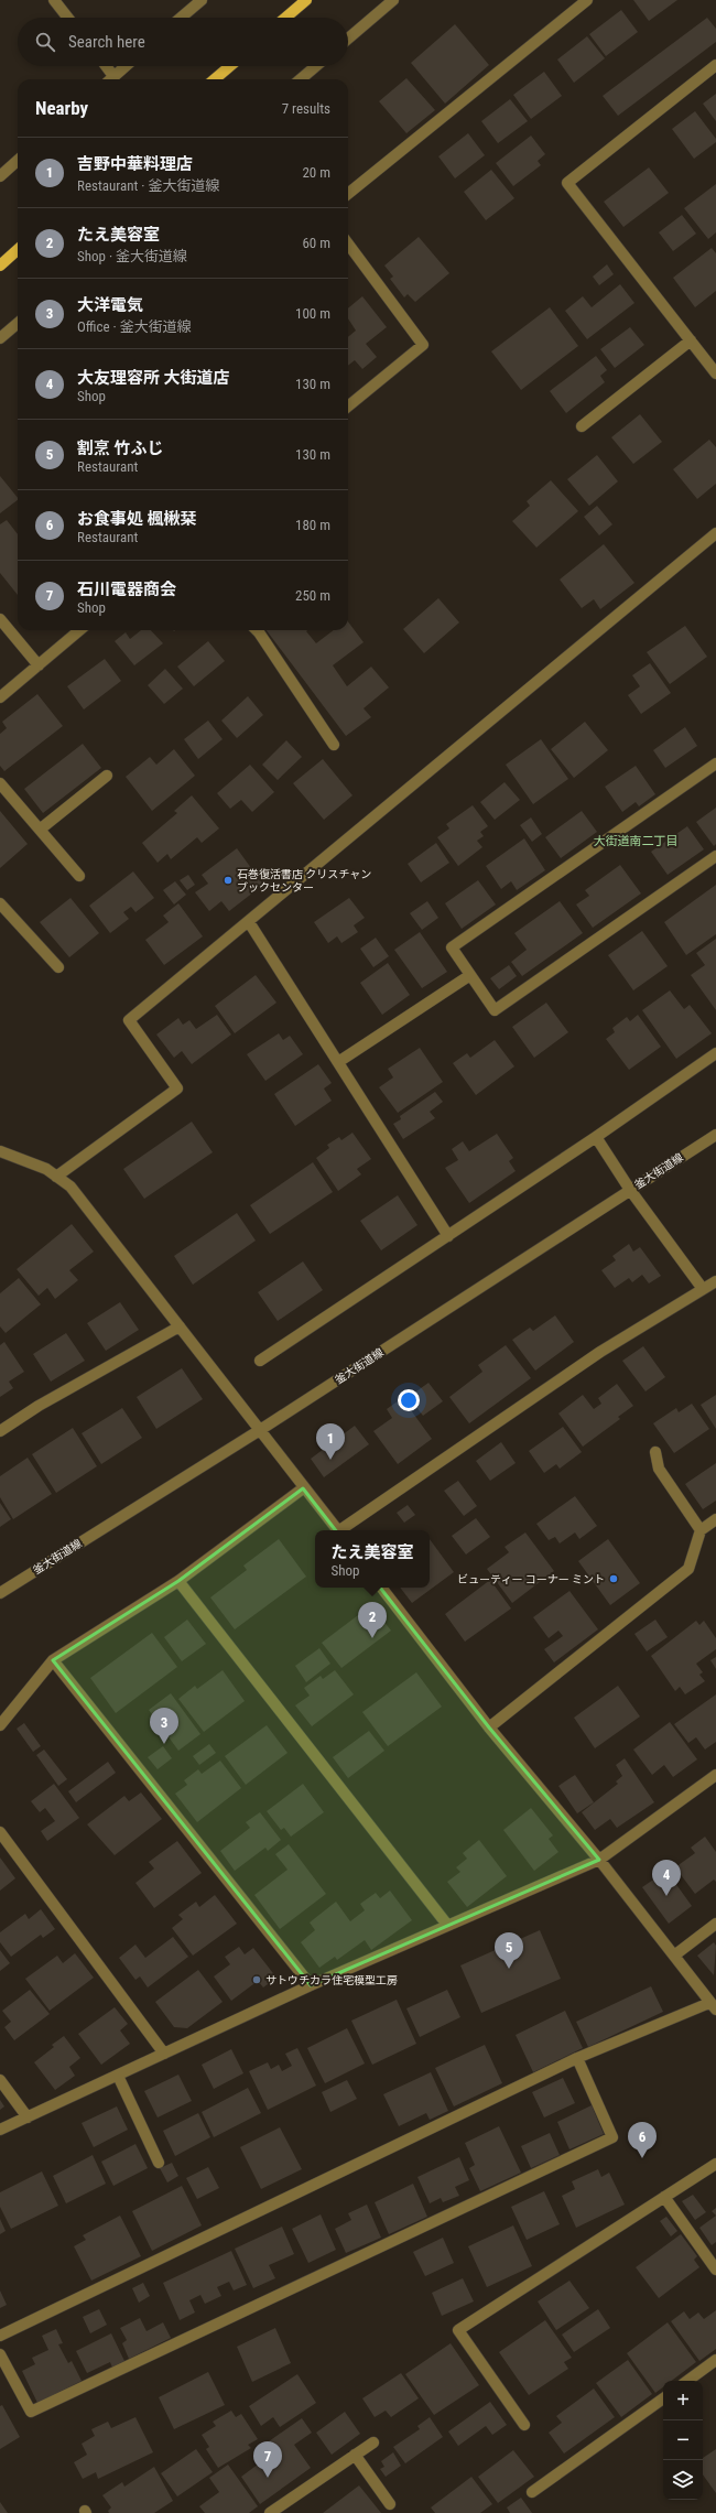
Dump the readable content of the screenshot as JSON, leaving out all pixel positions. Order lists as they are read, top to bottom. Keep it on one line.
{"streets":{"street":["釜大街道線"]},"districts":["大街道南二丁目"],"places":["石巻復活書店 クリスチャン ブックセンター","ビューティー コーナー ミント","サトウチカラ住宅模型工房"],"page":{"search":"Search here","heading":["Nearby","7 results"],"list":[{"mark":"1","name":"吉野中華料理店","note":"Restaurant · 釜大街道線","value":"20 m"},{"mark":"2","name":"たえ美容室","note":"Shop · 釜大街道線","value":"60 m"},{"mark":"3","name":"大洋電気","note":"Office · 釜大街道線","value":"100 m"},{"mark":"4","name":"大友理容所 大街道店","note":"Shop","value":"130 m"},{"mark":"5","name":"割烹 竹ふじ","note":"Restaurant","value":"130 m"},{"mark":"6","name":"お食事処 楓楸栞","note":"Restaurant","value":"180 m"},{"mark":"7","name":"石川電器商会","note":"Shop","value":"250 m"}],"pins":["1","2","3","4","5","6","7"],"popup":["たえ美容室","Shop"],"map_buttons":["+","−"]}}
